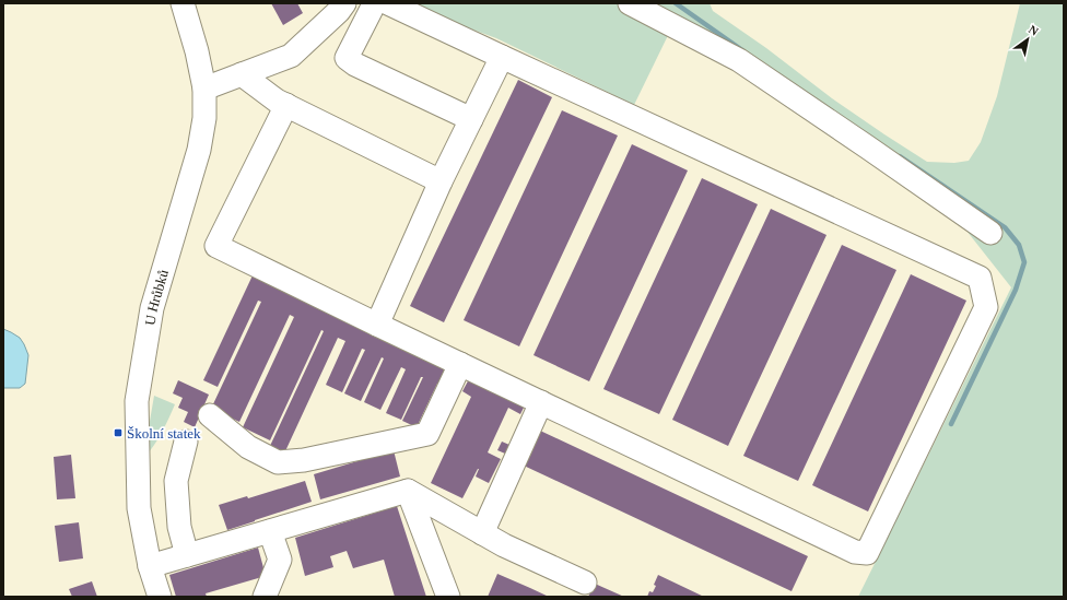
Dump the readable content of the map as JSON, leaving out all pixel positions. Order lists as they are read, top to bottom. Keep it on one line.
{"streets":{"street":["U Hrůbků"]},"places":{"transit":["Školní statek"]},"north":"top right"}
